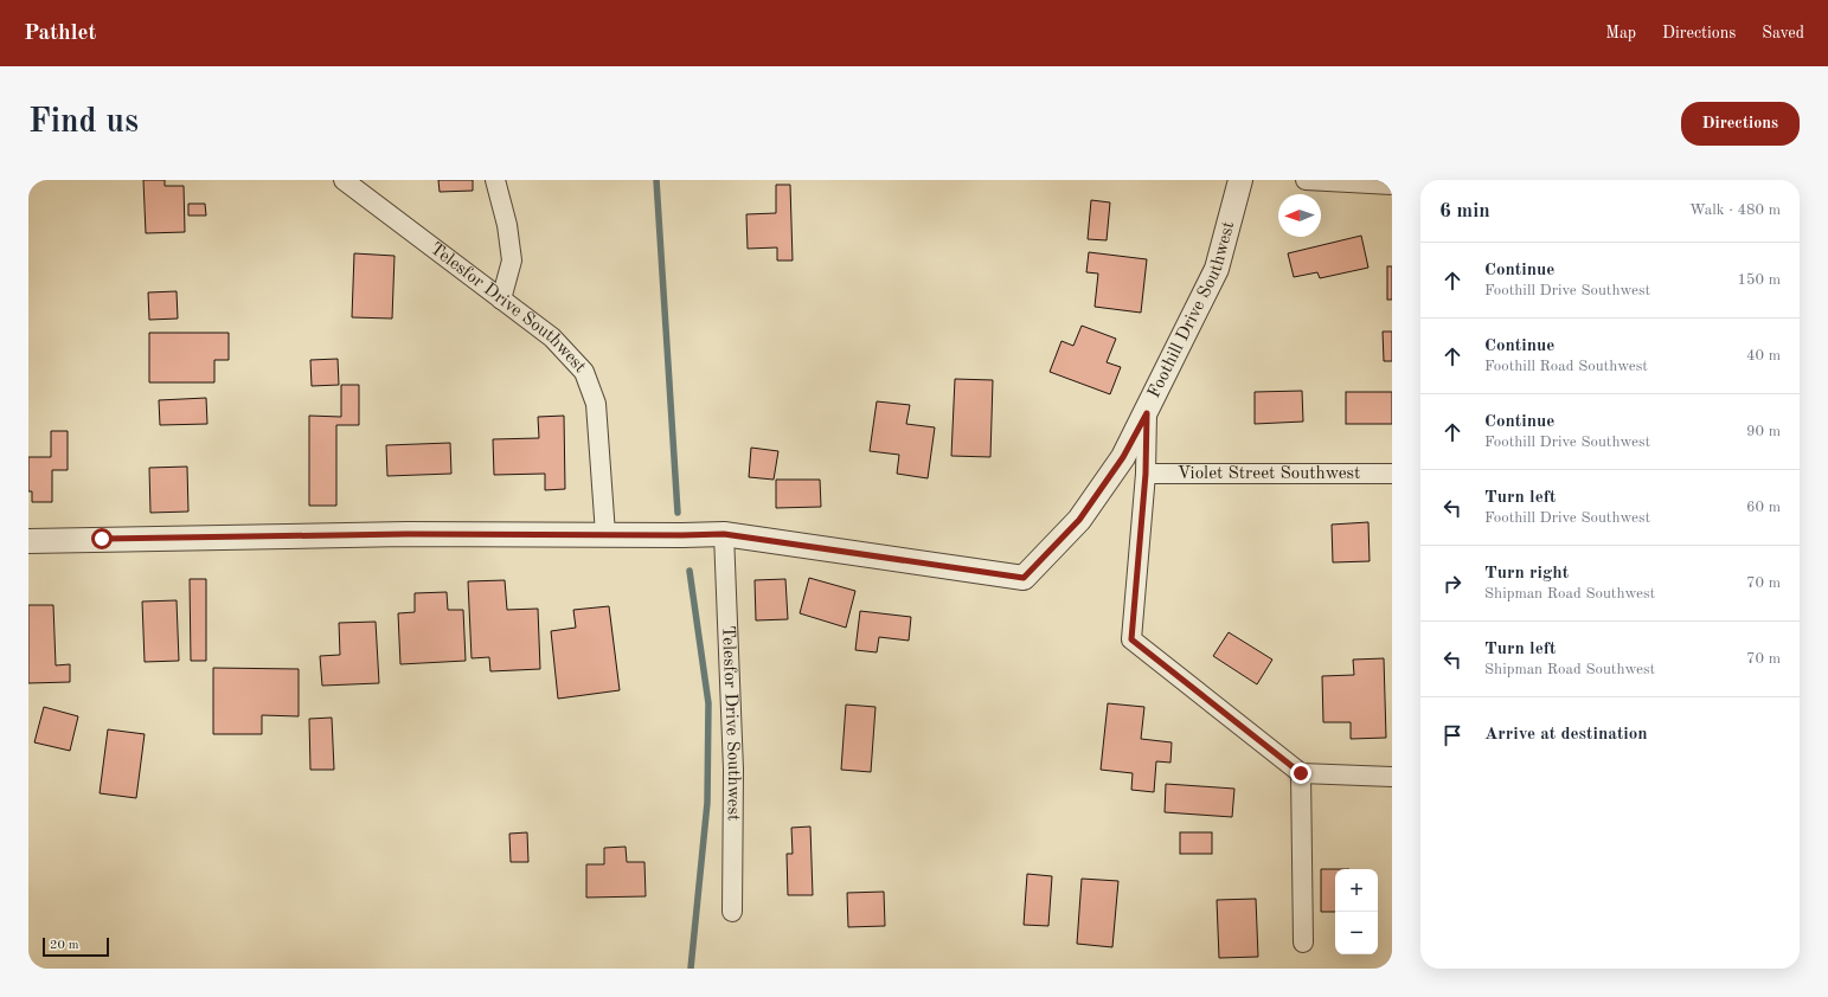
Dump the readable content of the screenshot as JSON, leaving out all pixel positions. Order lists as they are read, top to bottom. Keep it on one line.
{"streets":{"street":["Foothill Drive Southwest","Telesfor Drive Southwest","Violet Street Southwest"]},"crossings":[["Foothill Drive Southwest","Telesfor Drive Southwest"]],"scale_bar":"20 m","north":"left","page":{"header":"Pathlet","nav":["Map","Directions","Saved"],"buttons":"Directions","title":"Find us","heading":["6 min","Walk · 480 m"],"list":[["Continue","Foothill Drive Southwest","150 m"],["Continue","Foothill Road Southwest","40 m"],["Continue","Foothill Drive Southwest","90 m"],["Turn left","Foothill Drive Southwest","60 m"],["Turn right","Shipman Road Southwest","70 m"],["Turn left","Shipman Road Southwest","70 m"],"Arrive at destination"],"map_buttons":["+","−"],"scale":"20 m"}}
